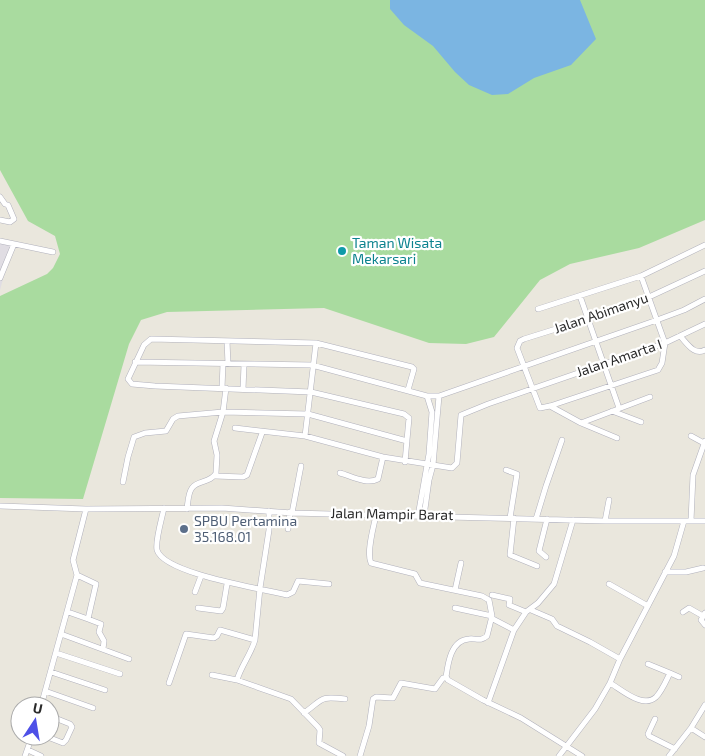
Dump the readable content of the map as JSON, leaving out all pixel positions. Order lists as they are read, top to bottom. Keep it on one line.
{"streets":{"street":["Jalan Abimanyu","Jalan Amarta I","Jalan Mampir Barat"]},"crossings":[["Jalan Abimanyu","Jalan Amarta I"]],"places":["Taman Wisata Mekarsari","SPBU Pertamina 35.168.01"],"north":"top"}
